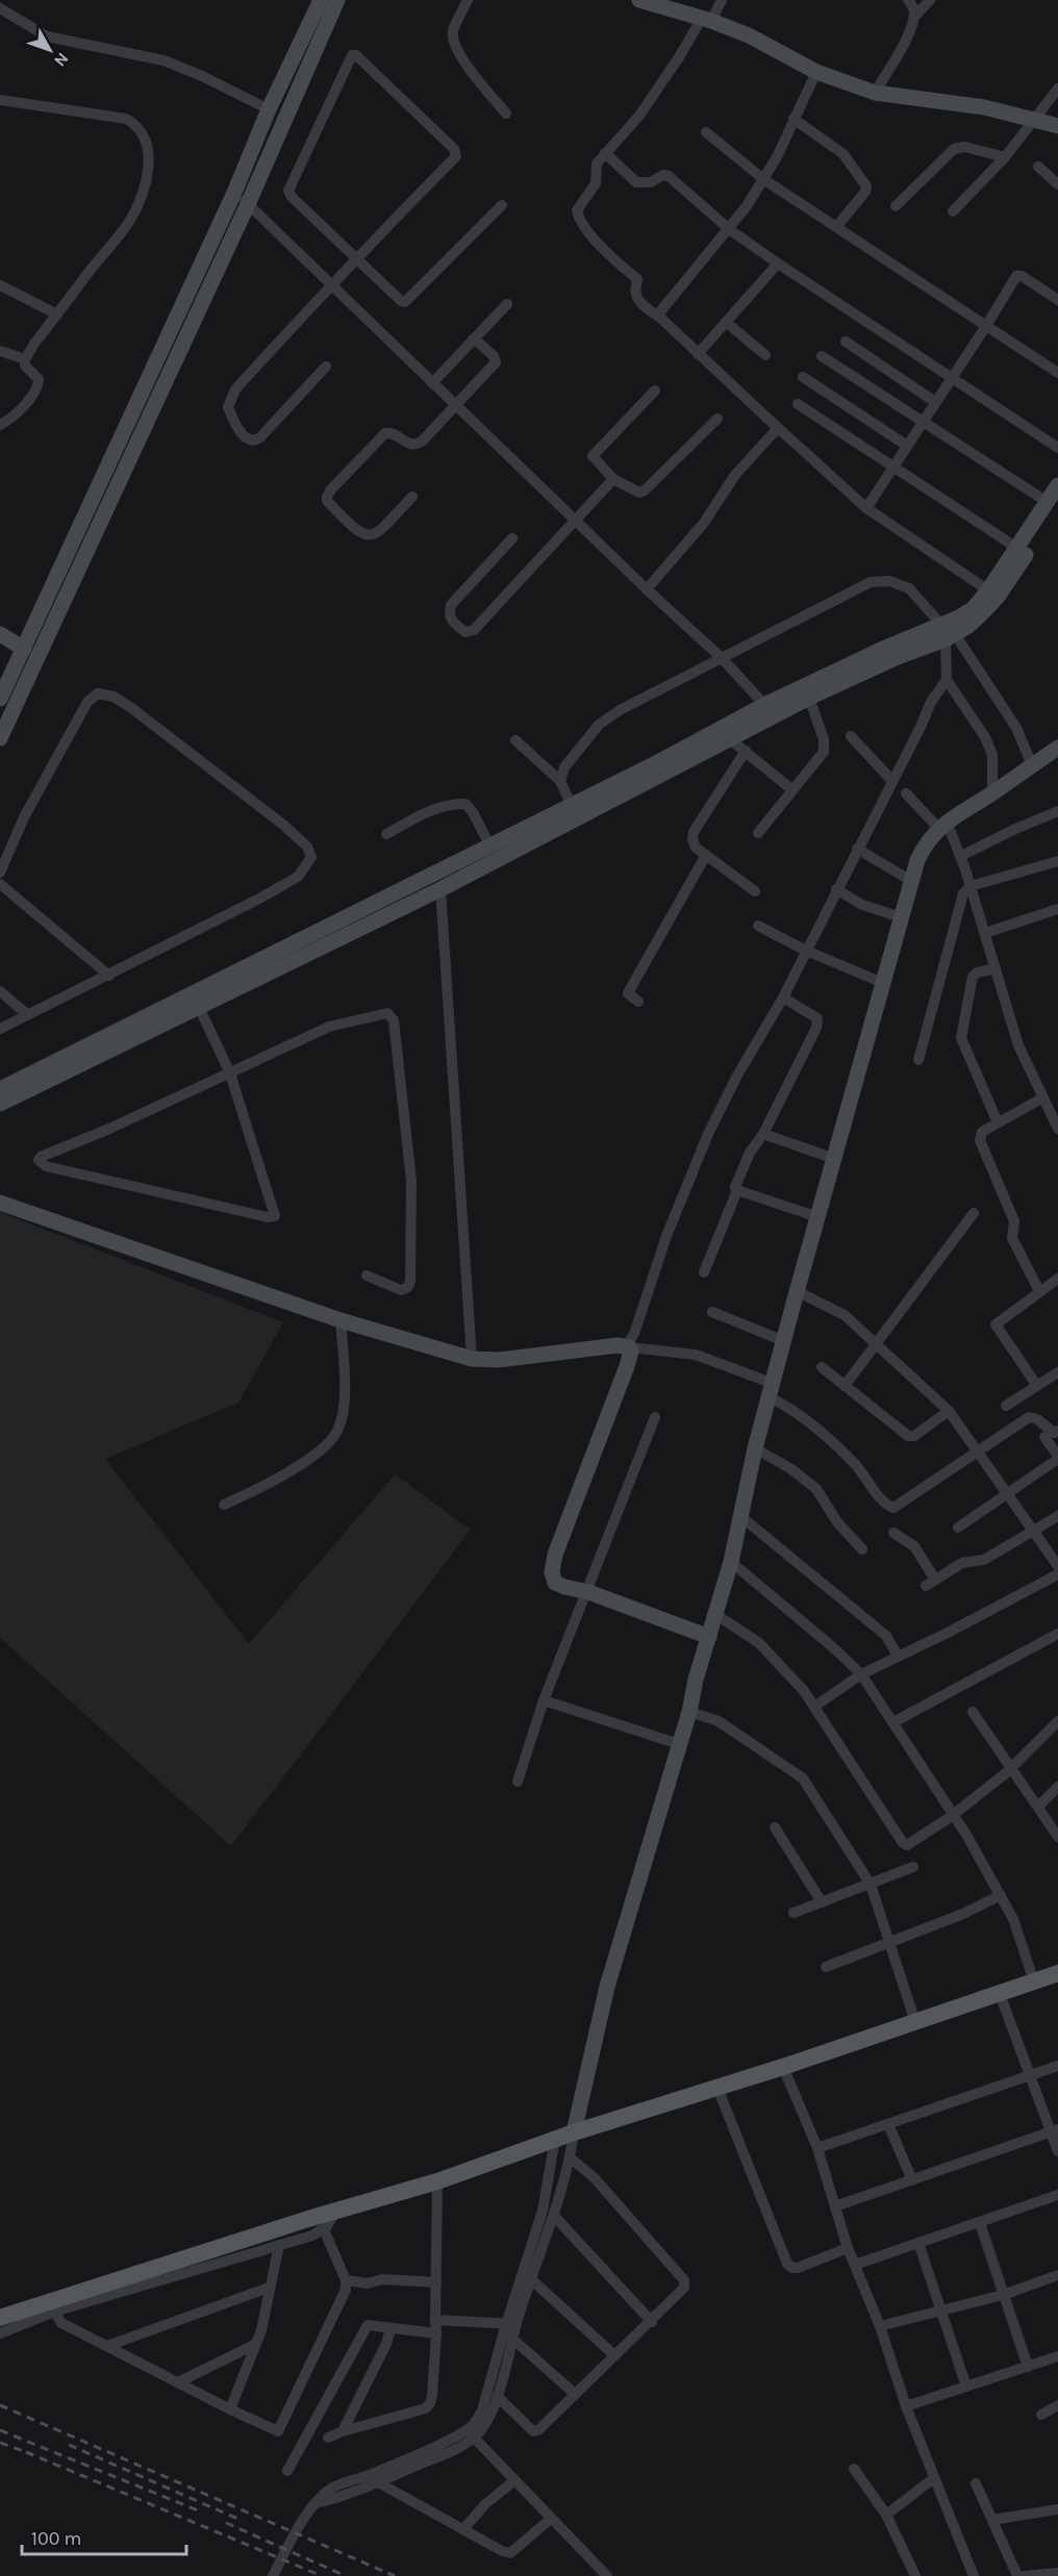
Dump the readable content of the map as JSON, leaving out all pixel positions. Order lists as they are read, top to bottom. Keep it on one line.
{"scale_bar":"100 m","north":"bottom right"}
